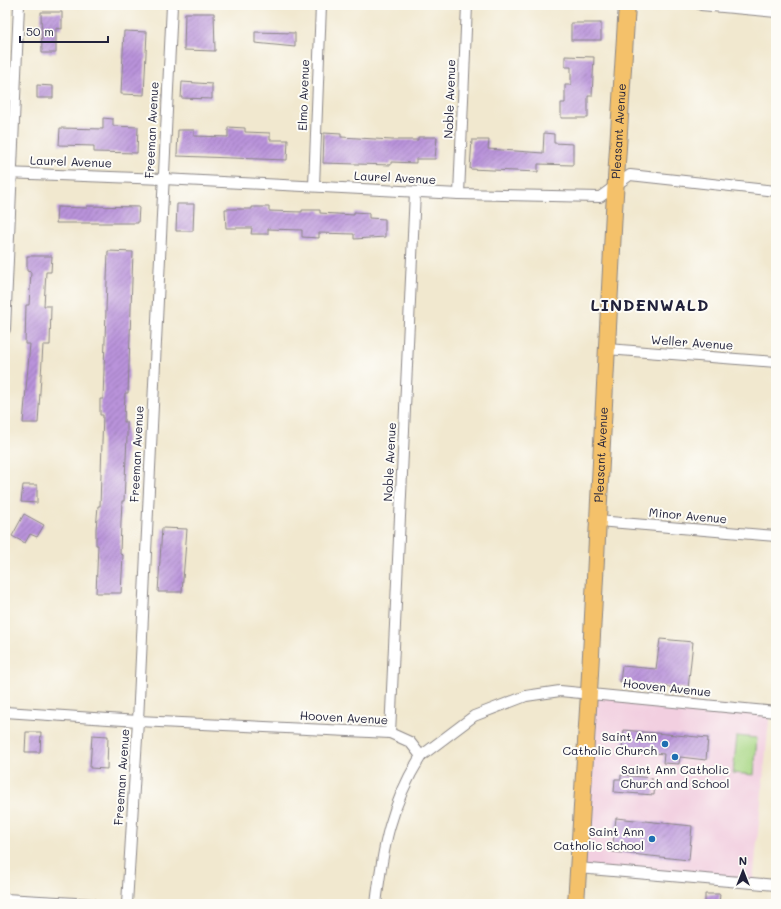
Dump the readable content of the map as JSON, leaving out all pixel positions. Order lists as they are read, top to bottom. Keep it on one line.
{"streets":{"main road":["Pleasant Avenue"],"street":["Elmo Avenue","Noble Avenue","Freeman Avenue","Laurel Avenue","Weller Avenue","Minor Avenue","Hooven Avenue"]},"crossings":[["Elmo Avenue","Laurel Avenue"],["Noble Avenue","Laurel Avenue"],["Noble Avenue","Hooven Avenue"],["Freeman Avenue","Laurel Avenue"],["Freeman Avenue","Hooven Avenue"],["Pleasant Avenue","Laurel Avenue"],["Pleasant Avenue","Weller Avenue"],["Pleasant Avenue","Minor Avenue"],["Pleasant Avenue","Hooven Avenue"]],"districts":["LINDENWALD"],"places":["Saint Ann Catholic Church","Saint Ann Catholic Church and School","Saint Ann Catholic School"],"scale_bar":"50 m","north":"top"}
